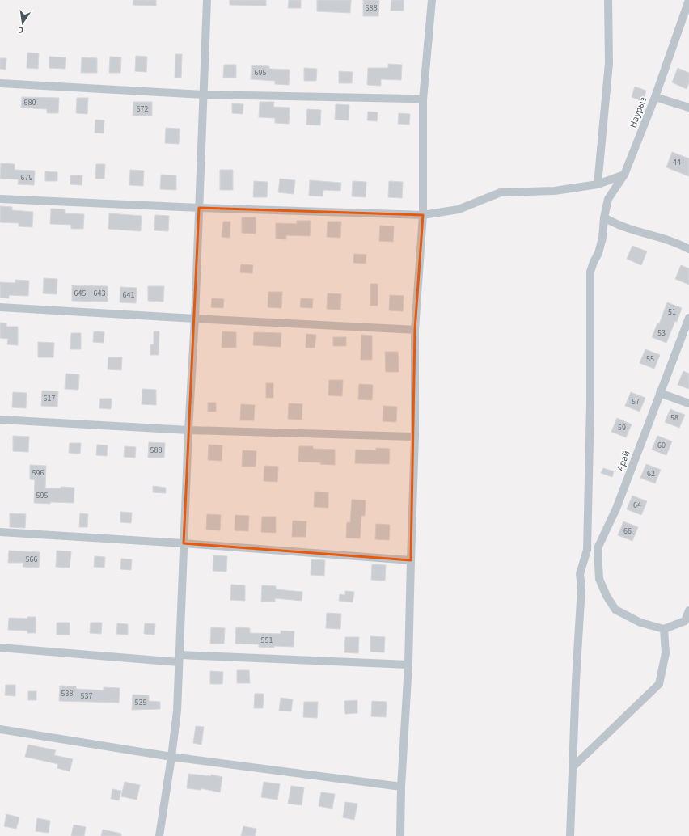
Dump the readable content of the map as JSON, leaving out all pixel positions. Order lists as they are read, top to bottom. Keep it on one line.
{"streets":{"street":["Наурыз","Арай"]},"house_numbers":["688","695","680","672","44","679","645","643","641","51","53","55","617","57","58","59","60","588","596","62","595","64","66","566","551","538","537","535"],"north":"bottom"}
